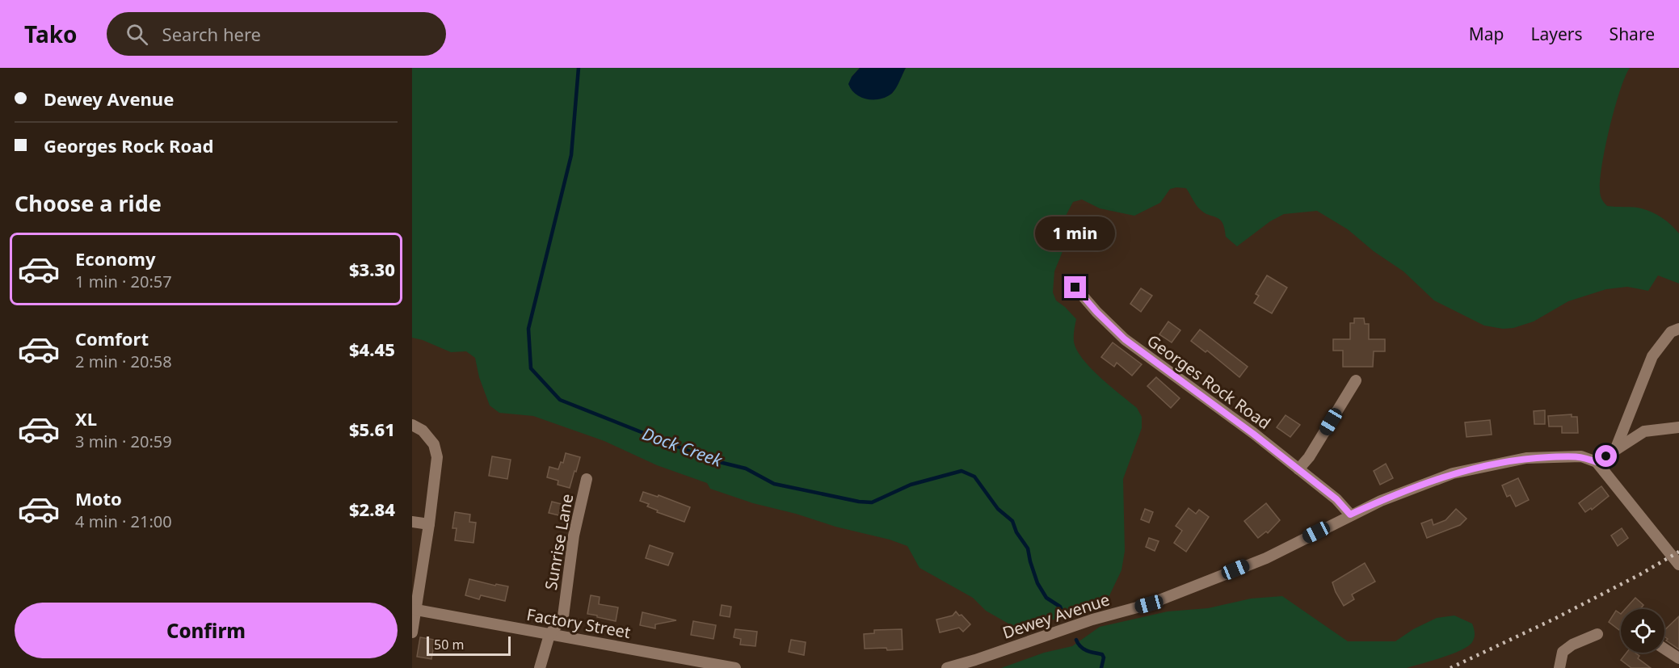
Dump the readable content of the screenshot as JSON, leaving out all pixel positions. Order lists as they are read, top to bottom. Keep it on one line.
{"streets":{"street":["Georges Rock Road","Sunrise Lane","Dewey Avenue","Factory Street"]},"crossings":[["Georges Rock Road","Dewey Avenue"],["Sunrise Lane","Factory Street"]],"water":["Dock Creek"],"scale_bar":"50 m","page":{"header":"Tako","search":"Search here","nav":["Map","Layers","Share"],"banner":["Dewey Avenue","Georges Rock Road"],"heading":"Choose a ride","bubble":"1 min","list":[{"name":"Economy","note":"1 min · 20:57","value":"$3.30"},{"name":"Comfort","note":"2 min · 20:58","value":"$4.45"},{"name":"XL","note":"3 min · 20:59","value":"$5.61"},{"name":"Moto","note":"4 min · 21:00","value":"$2.84"}],"buttons":"Confirm","scale":"50 m"}}
